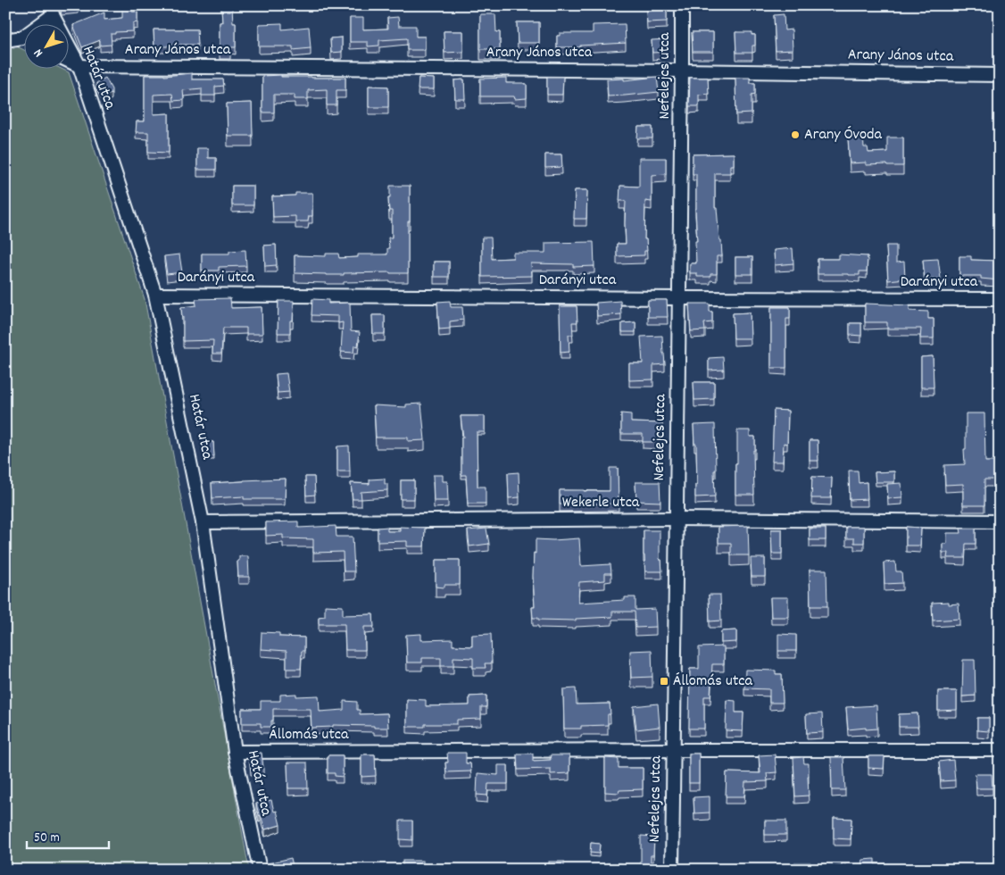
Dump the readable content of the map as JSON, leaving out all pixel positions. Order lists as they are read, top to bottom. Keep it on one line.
{"streets":{"street":["Arany János utca","Nefelejcs utca","Határ utca","Darányi utca","Wekerle utca","Állomás utca"]},"crossings":[["Arany János utca","Nefelejcs utca"],["Arany János utca","Határ utca"],["Nefelejcs utca","Darányi utca"],["Nefelejcs utca","Wekerle utca"],["Nefelejcs utca","Állomás utca"],["Határ utca","Darányi utca"],["Határ utca","Wekerle utca"],["Határ utca","Állomás utca"]],"places":{"other":["Arany Óvoda"],"transit":["Állomás utca"]},"scale_bar":"50 m","north":"bottom left"}
